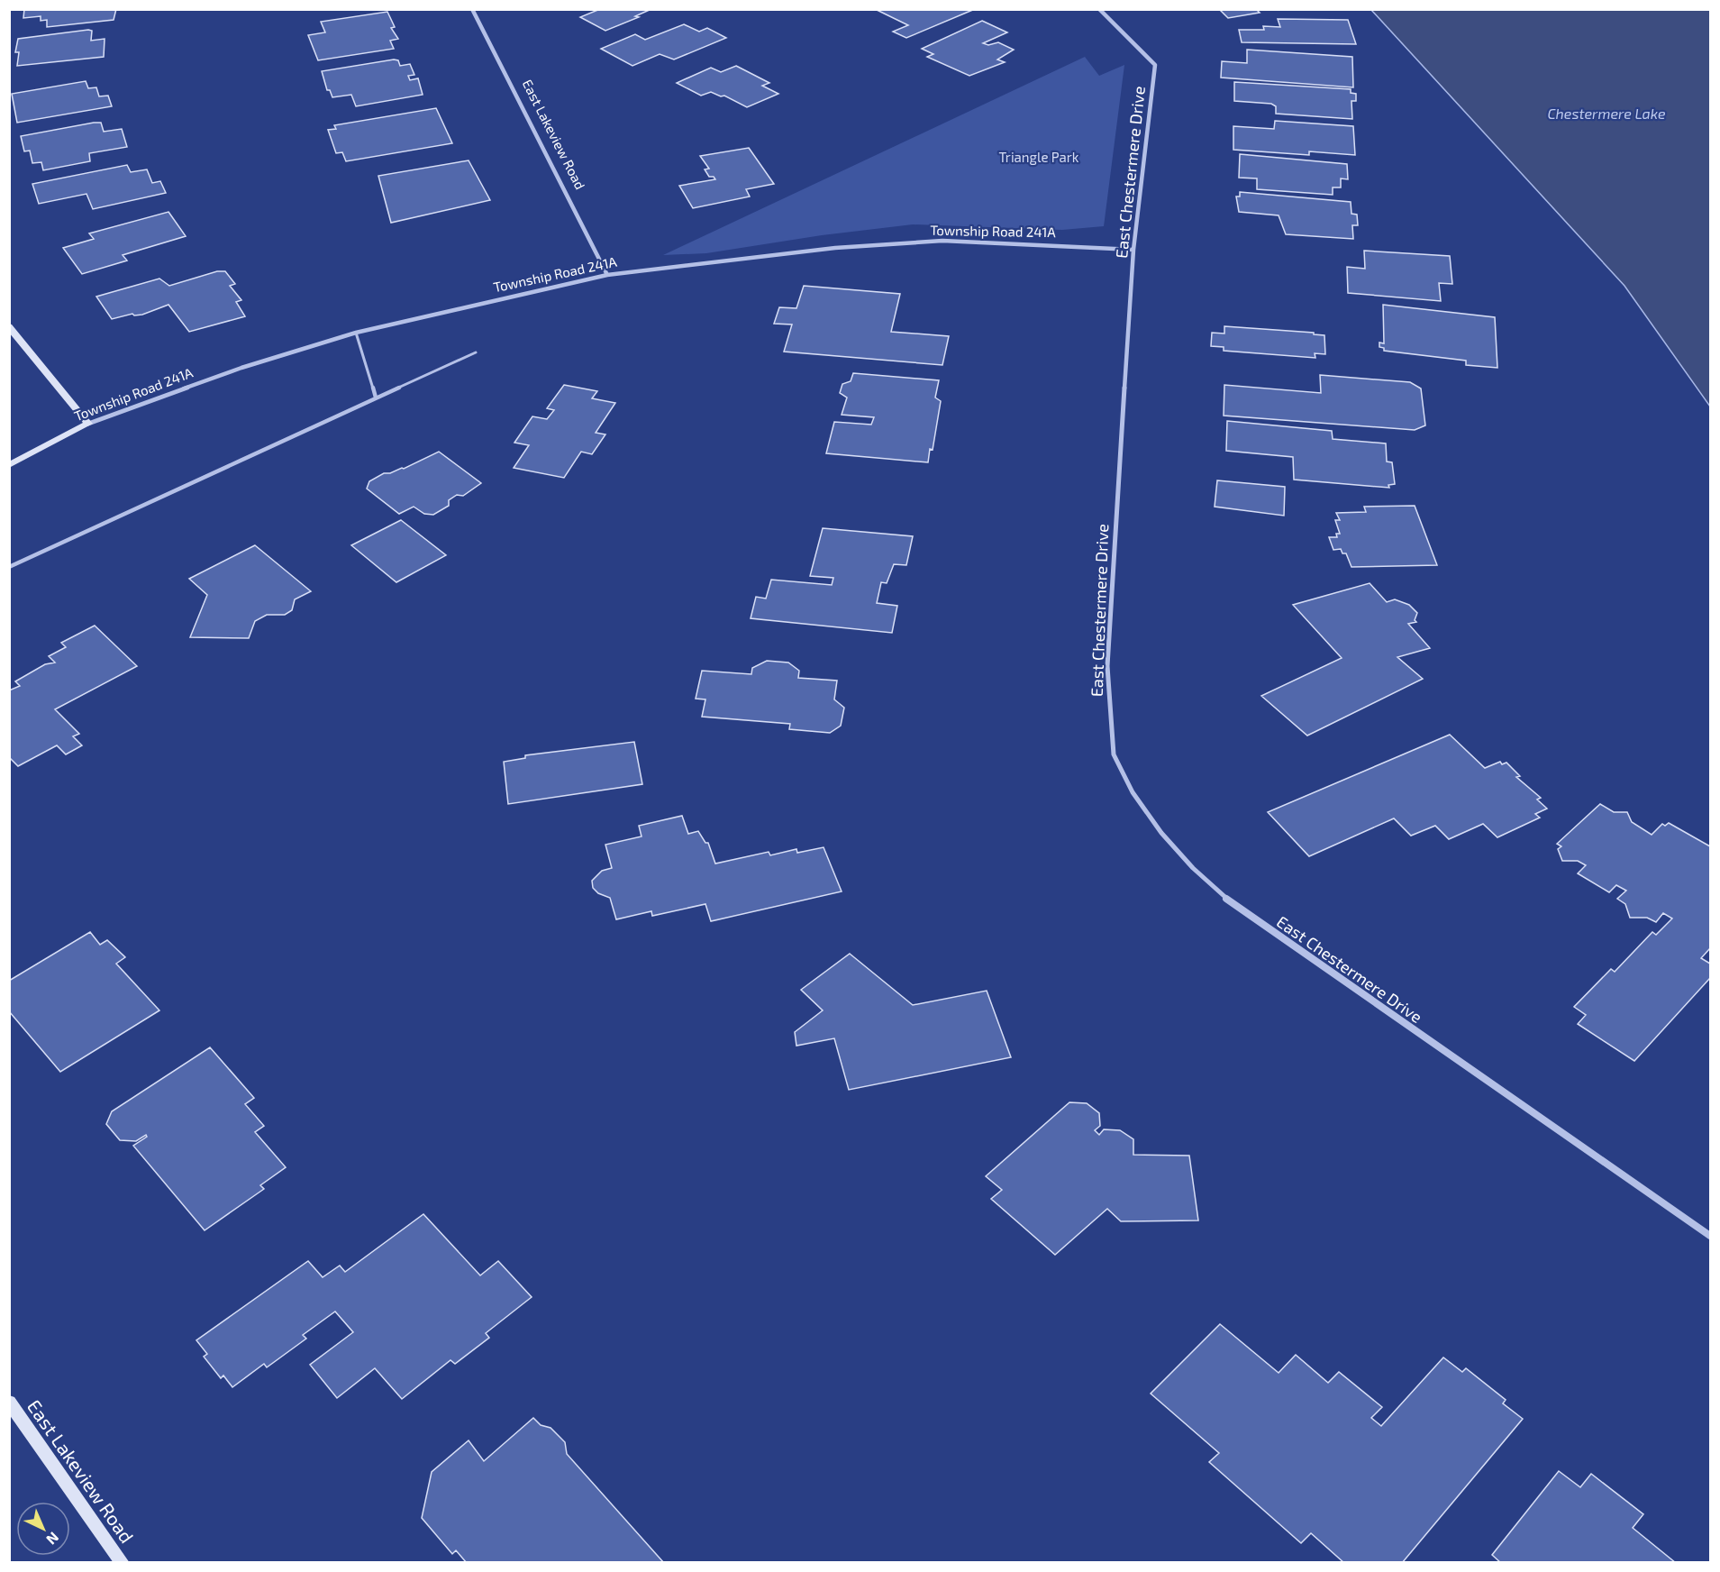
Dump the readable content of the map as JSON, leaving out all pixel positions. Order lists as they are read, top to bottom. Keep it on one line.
{"streets":{"street":["East Lakeview Road","East Chestermere Drive","Township Road 241A"]},"crossings":[["East Lakeview Road","Township Road 241A"],["East Chestermere Drive","Township Road 241A"]],"water":["Chestermere Lake"],"parks":["Triangle Park"],"north":"bottom right"}
